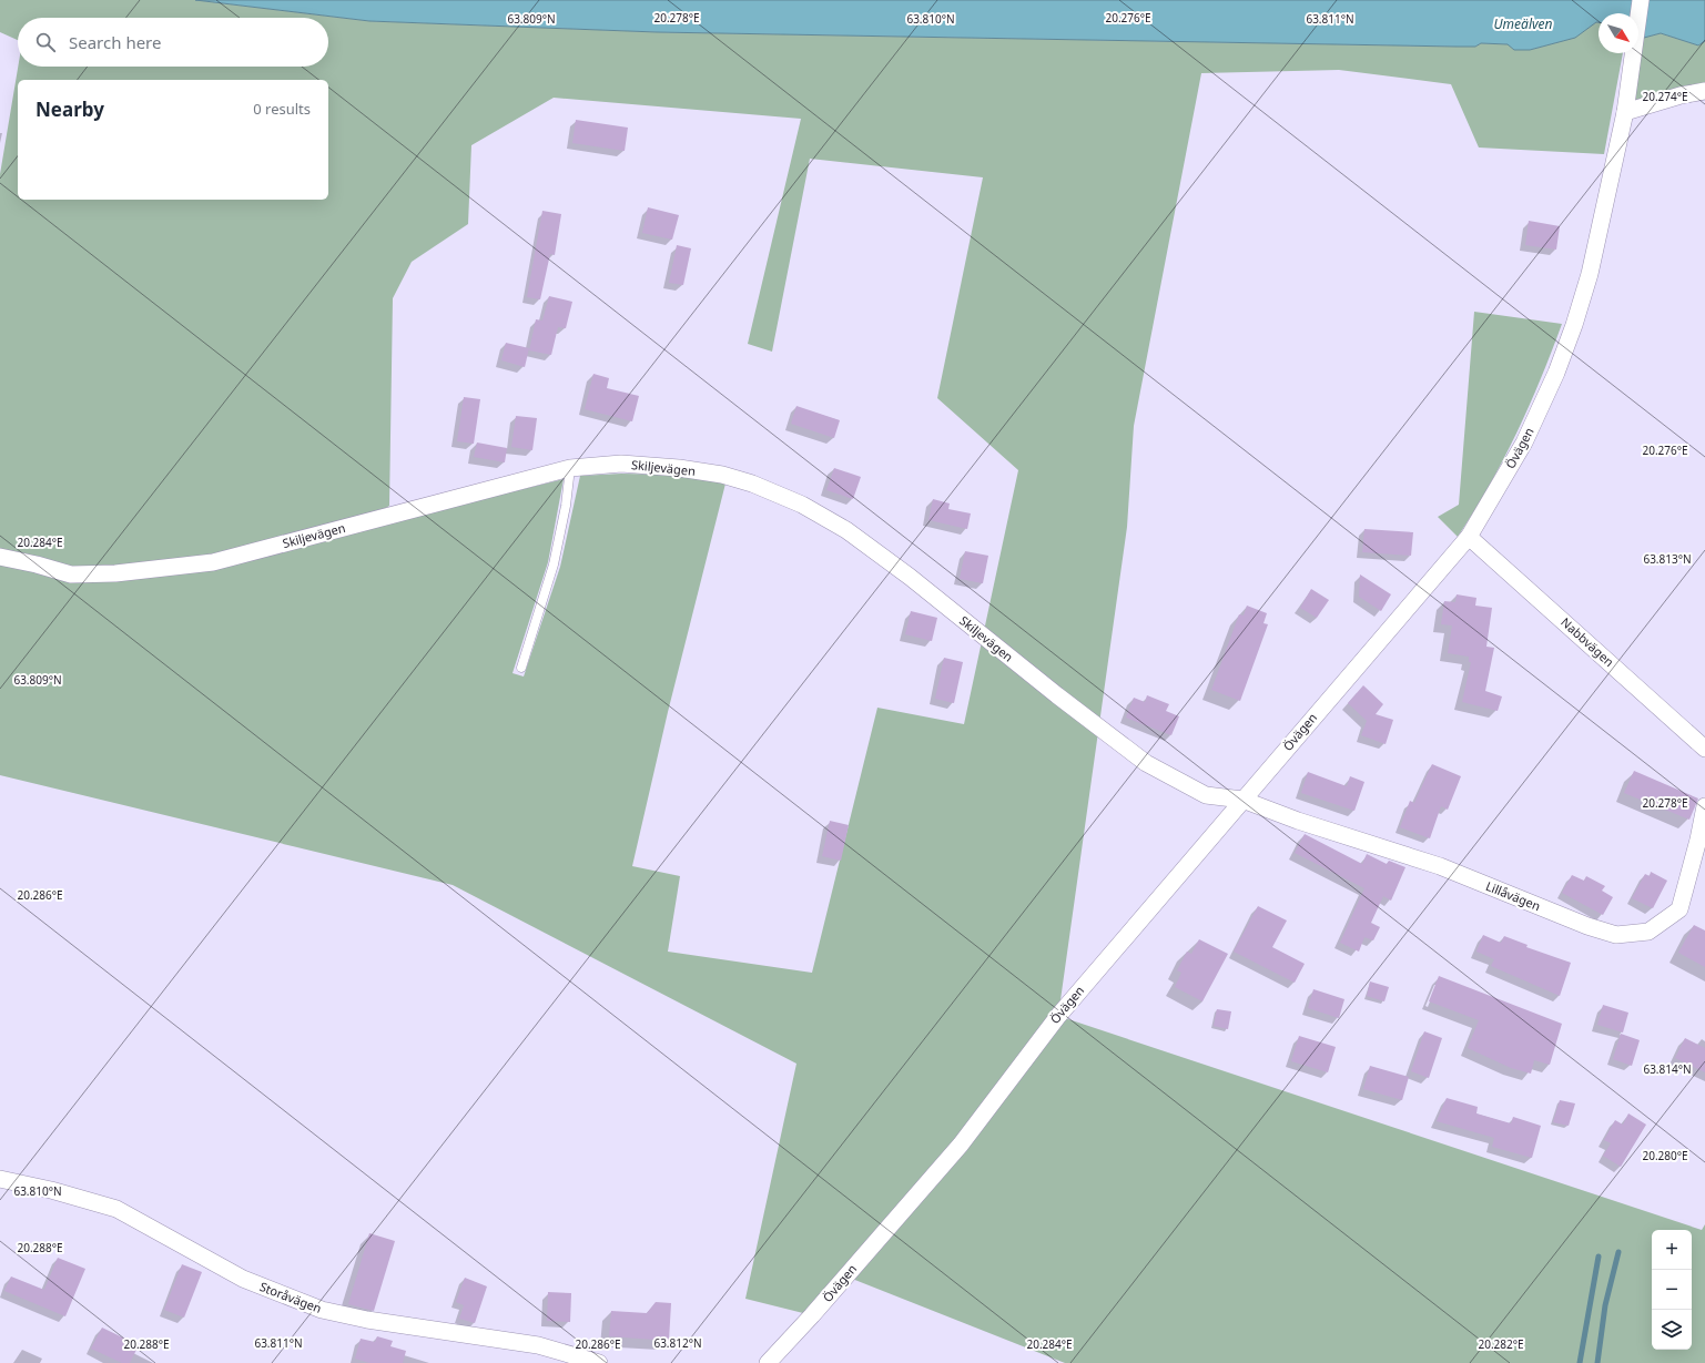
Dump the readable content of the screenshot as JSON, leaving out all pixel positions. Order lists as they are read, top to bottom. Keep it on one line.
{"streets":{"street":["Övägen","Skiljevägen","Nabbvägen","Lillåvägen","Storåvägen"]},"crossings":[["Övägen","Skiljevägen"],["Övägen","Nabbvägen"],["Övägen","Lillåvägen"],["Skiljevägen","Lillåvägen"]],"water":["Umeälven"],"north":"bottom right","page":{"search":"Search here","heading":["Nearby","0 results"],"map_buttons":["+","−"]},"coordinates":["20.278°E","20.276°E","63.810°N","63.811°N","63.809°N","20.274°E","20.284°E","63.813°N","20.286°E","63.814°N","20.280°E","20.288°E","63.812°N","20.282°E"]}
